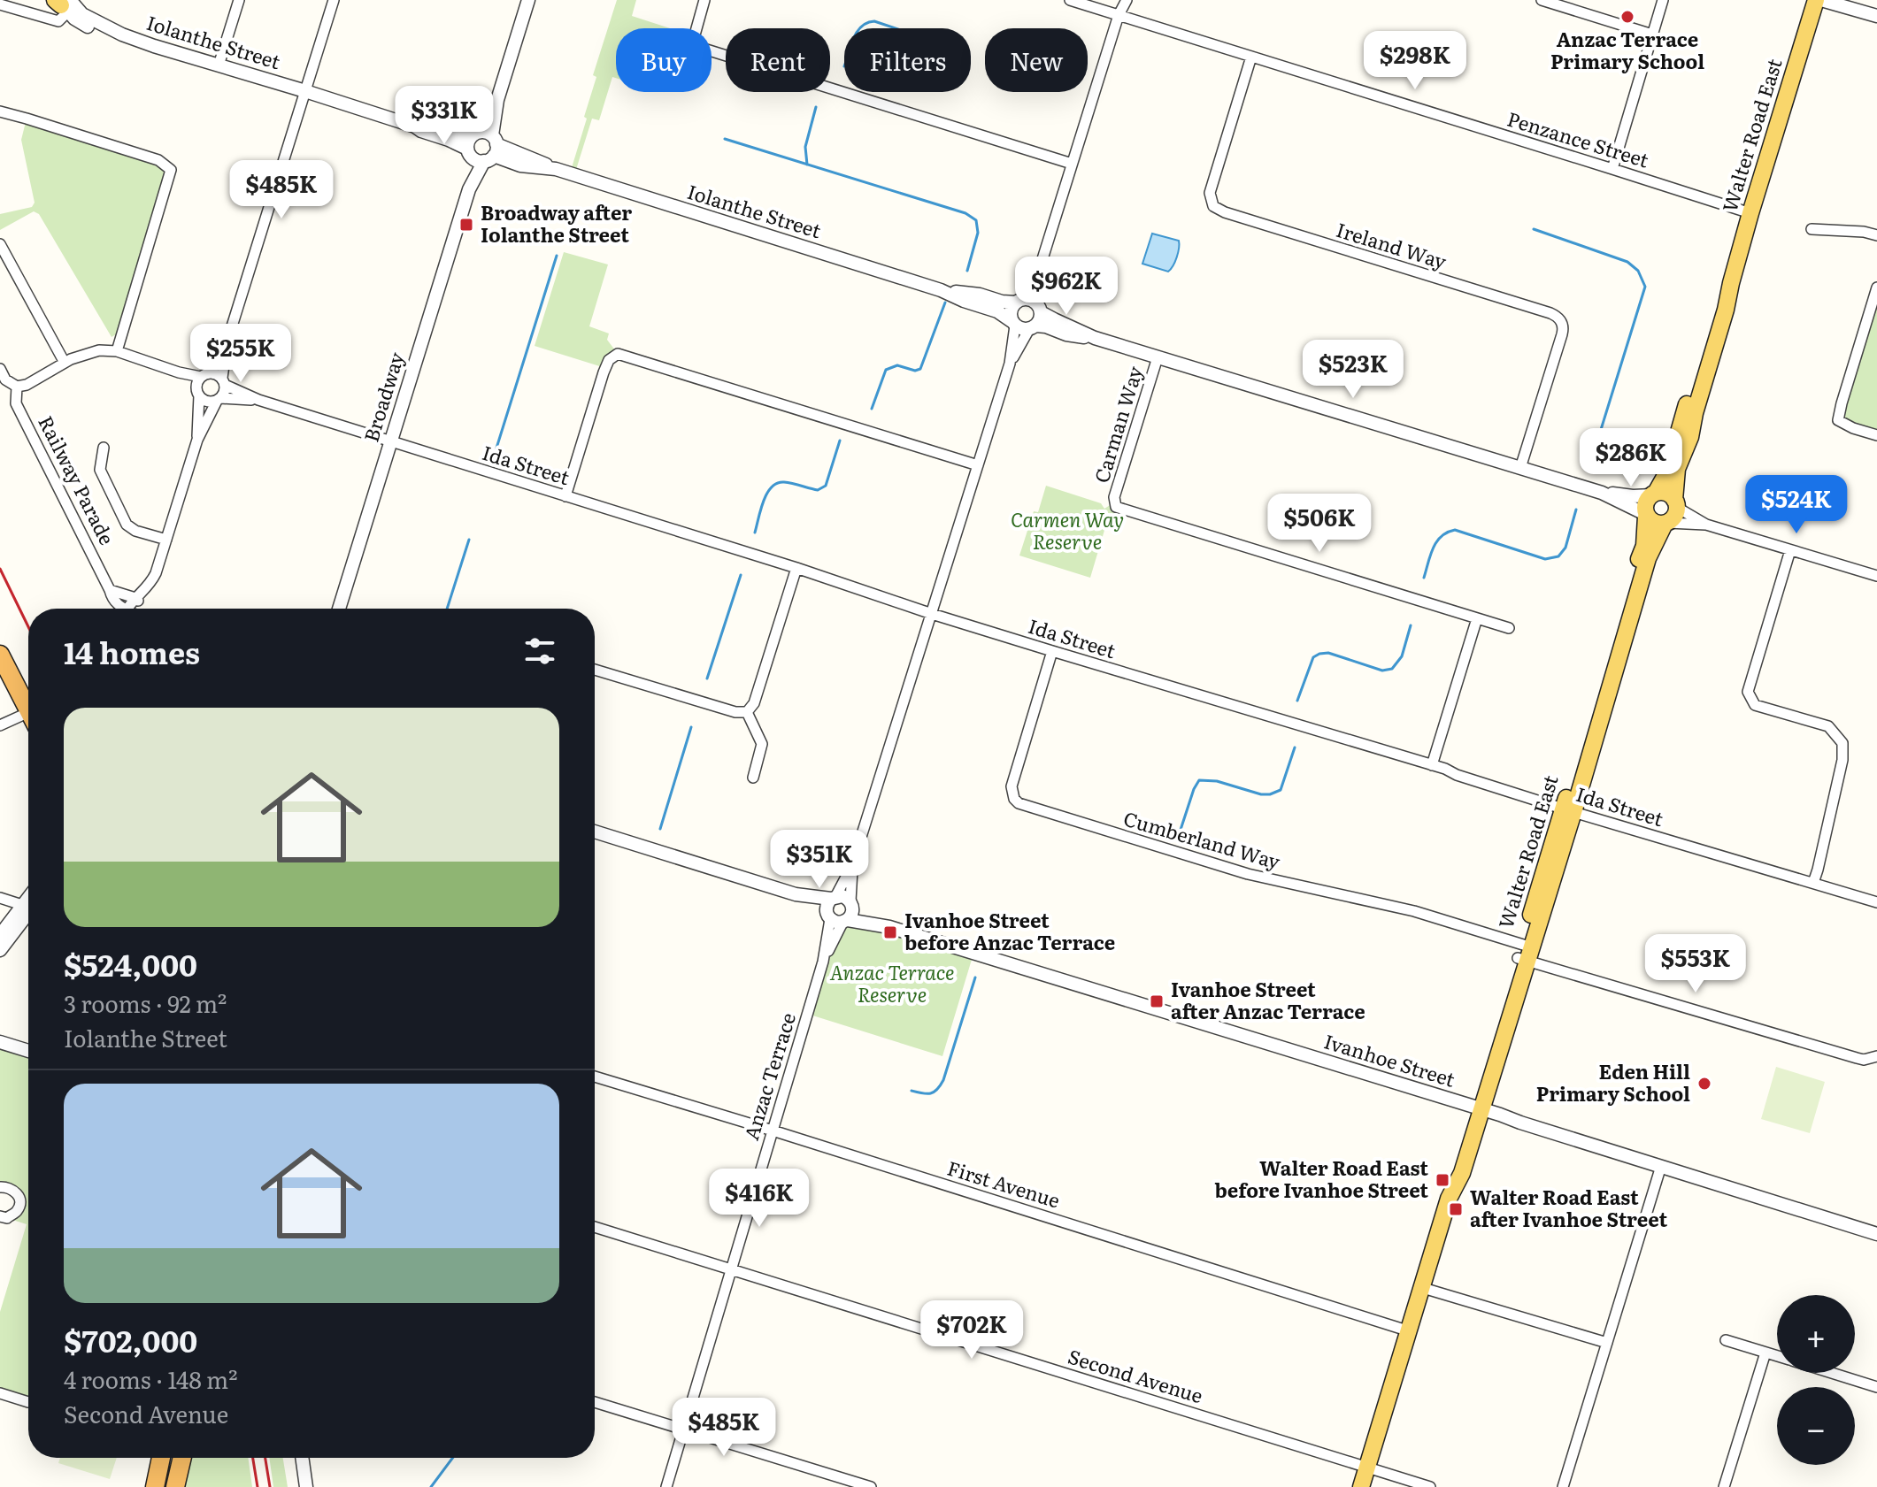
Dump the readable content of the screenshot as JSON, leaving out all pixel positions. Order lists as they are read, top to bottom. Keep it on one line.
{"streets":{"main road":["Walter Road East"],"street":["Iolanthe Street","Penzance Street","Ireland Way","Broadway","Carman Way","Ida Street","Railway Parade","Cumberland Way","Ivanhoe Street","Anzac Terrace","First Avenue","Second Avenue"]},"crossings":[["Iolanthe Street","Walter Road East"],["Iolanthe Street","Ireland Way"],["Iolanthe Street","Broadway"],["Iolanthe Street","Carman Way"],["Walter Road East","Penzance Street"],["Walter Road East","Ida Street"],["Walter Road East","Cumberland Way"],["Walter Road East","Ivanhoe Street"],["Walter Road East","First Avenue"],["Walter Road East","Second Avenue"],["Penzance Street","Ireland Way"],["Broadway","Ida Street"],["Ida Street","Cumberland Way"],["Ivanhoe Street","Anzac Terrace"],["Anzac Terrace","First Avenue"],["Anzac Terrace","Second Avenue"]],"parks":["Carmen Way Reserve","Anzac Terrace Reserve"],"places":{"other":["Anzac Terrace Primary School","Eden Hill Primary School"],"transit":["Broadway after Iolanthe Street","Ivanhoe Street before Anzac Terrace","Ivanhoe Street after Anzac Terrace","Walter Road East before Ivanhoe Street","Walter Road East after Ivanhoe Street"]},"page":{"chip":["Buy","Rent","Filters","New"],"price":["$298K","$331K","$485K","$962K","$255K","$523K","$286K","$524K","$506K","$351K","$553K","$416K","$702K","$485K"],"heading":"14 homes","list":[{"name":"$524,000","note":"3 rooms · 92 m² · Iolanthe Street"},{"name":"$702,000","note":"4 rooms · 148 m² · Second Avenue"}],"map_buttons":["+","−"]}}
